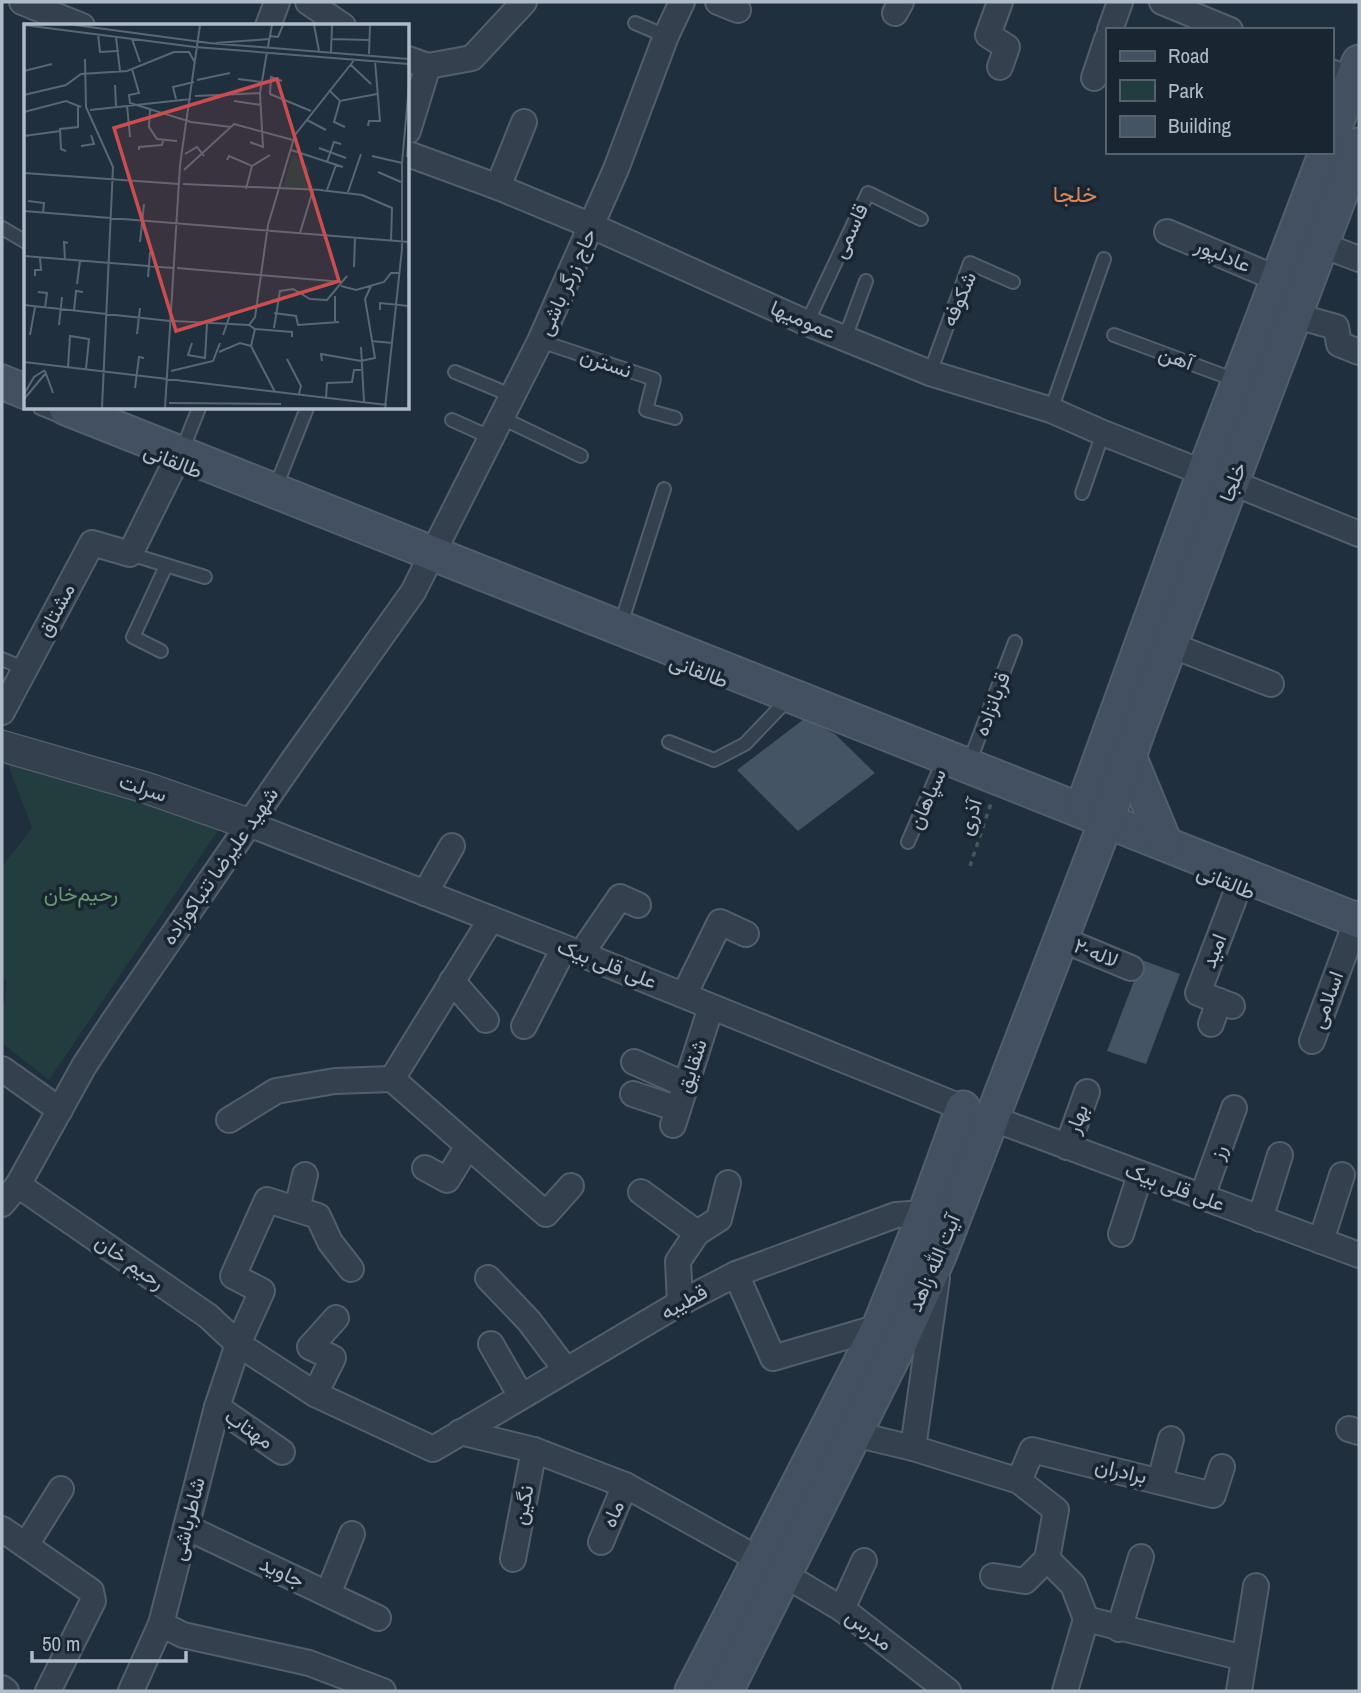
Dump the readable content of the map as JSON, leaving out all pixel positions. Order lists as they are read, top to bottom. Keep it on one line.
{"streets":{"main road":["طالقانی","خلجا","آیت الله زاهد"],"street":["عادلپور","حاج زرگر باشی","عمومیها","مشتاق","سرلت","شهید علیرضا تنباکوزاده","امید","۲-لاله","علی قلی بیک","اسلامی","شقایق","بهار","رز","رحیم خان","قطیبه","مهتاب","برادران","نگین","ماه","شاطرباشی","جاوید","مدرس"],"lane":["قاسمی","شکوفه","آهن","نسترن","قربانزاده","سپاهان"],"path":["آذری"]},"crossings":[["قاسمی","عمومیها"],["عادلپور","خلجا"],["حاج زرگر باشی","عمومیها"],["حاج زرگر باشی","نسترن"],["حاج زرگر باشی","طالقانی"],["حاج زرگر باشی","شهید علیرضا تنباکوزاده"],["شکوفه","عمومیها"],["عمومیها","خلجا"],["آهن","خلجا"],["طالقانی","خلجا"],["طالقانی","قربانزاده"],["طالقانی","سپاهان"],["طالقانی","آذری"],["طالقانی","شهید علیرضا تنباکوزاده"],["طالقانی","امید"],["طالقانی","اسلامی"],["طالقانی","آیت الله زاهد"],["خلجا","آیت الله زاهد"],["قربانزاده","سپاهان"],["سرلت","شهید علیرضا تنباکوزاده"],["سرلت","علی قلی بیک"],["شهید علیرضا تنباکوزاده","علی قلی بیک"],["شهید علیرضا تنباکوزاده","رحیم خان"],["۲-لاله","آیت الله زاهد"],["علی قلی بیک","شقایق"],["علی قلی بیک","بهار"],["علی قلی بیک","رز"],["علی قلی بیک","آیت الله زاهد"],["رحیم خان","قطیبه"],["رحیم خان","شاطرباشی"],["آیت الله زاهد","قطیبه"],["آیت الله زاهد","مدرس"],["قطیبه","شاطرباشی"],["مهتاب","شاطرباشی"],["شاطرباشی","جاوید"]],"districts":["خلجا"],"parks":["رحیم‌خان"],"legend":["Road","Park","Building"],"scale_bar":"50 m"}
